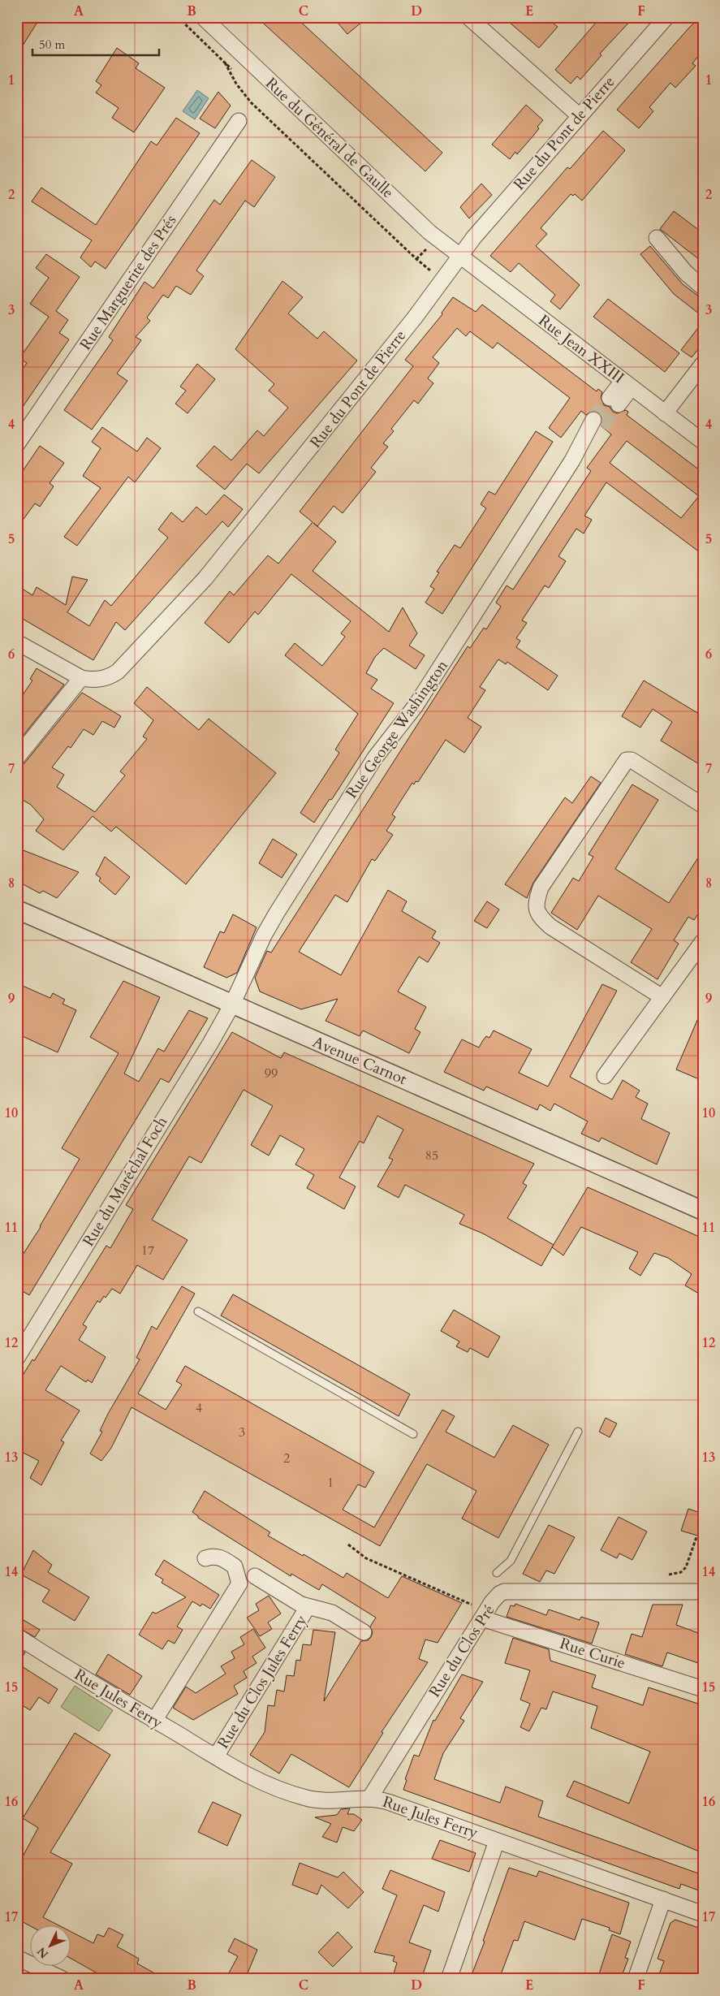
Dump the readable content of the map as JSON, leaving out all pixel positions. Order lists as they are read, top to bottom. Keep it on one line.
{"streets":{"street":["Rue du Pont de Pierre","Rue du Général de Gaulle","Rue Marguerite des Prés","Rue Jean XXIII","Rue George Washington","Avenue Carnot","Rue du Maréchal Foch","Rue du Clos Pré","Rue Curie","Rue du Clos Jules Ferry","Rue Jules Ferry"]},"crossings":[["Rue du Pont de Pierre","Rue du Général de Gaulle"],["Rue du Pont de Pierre","Rue Jean XXIII"],["Rue du Général de Gaulle","Rue Jean XXIII"],["Rue George Washington","Avenue Carnot"],["Rue George Washington","Rue du Maréchal Foch"],["Avenue Carnot","Rue du Maréchal Foch"],["Rue du Clos Pré","Rue Curie"],["Rue du Clos Pré","Rue Jules Ferry"],["Rue du Clos Jules Ferry","Rue Jules Ferry"]],"house_numbers":["99","85","17","4","3","2","1"],"scale_bar":"50 m","north":"bottom left","grid":{"columns":["A","B","C","D","E","F"],"rows":["1","2","3","4","5","6","7","8","9","10","11","12","13","14","15","16","17"]}}
